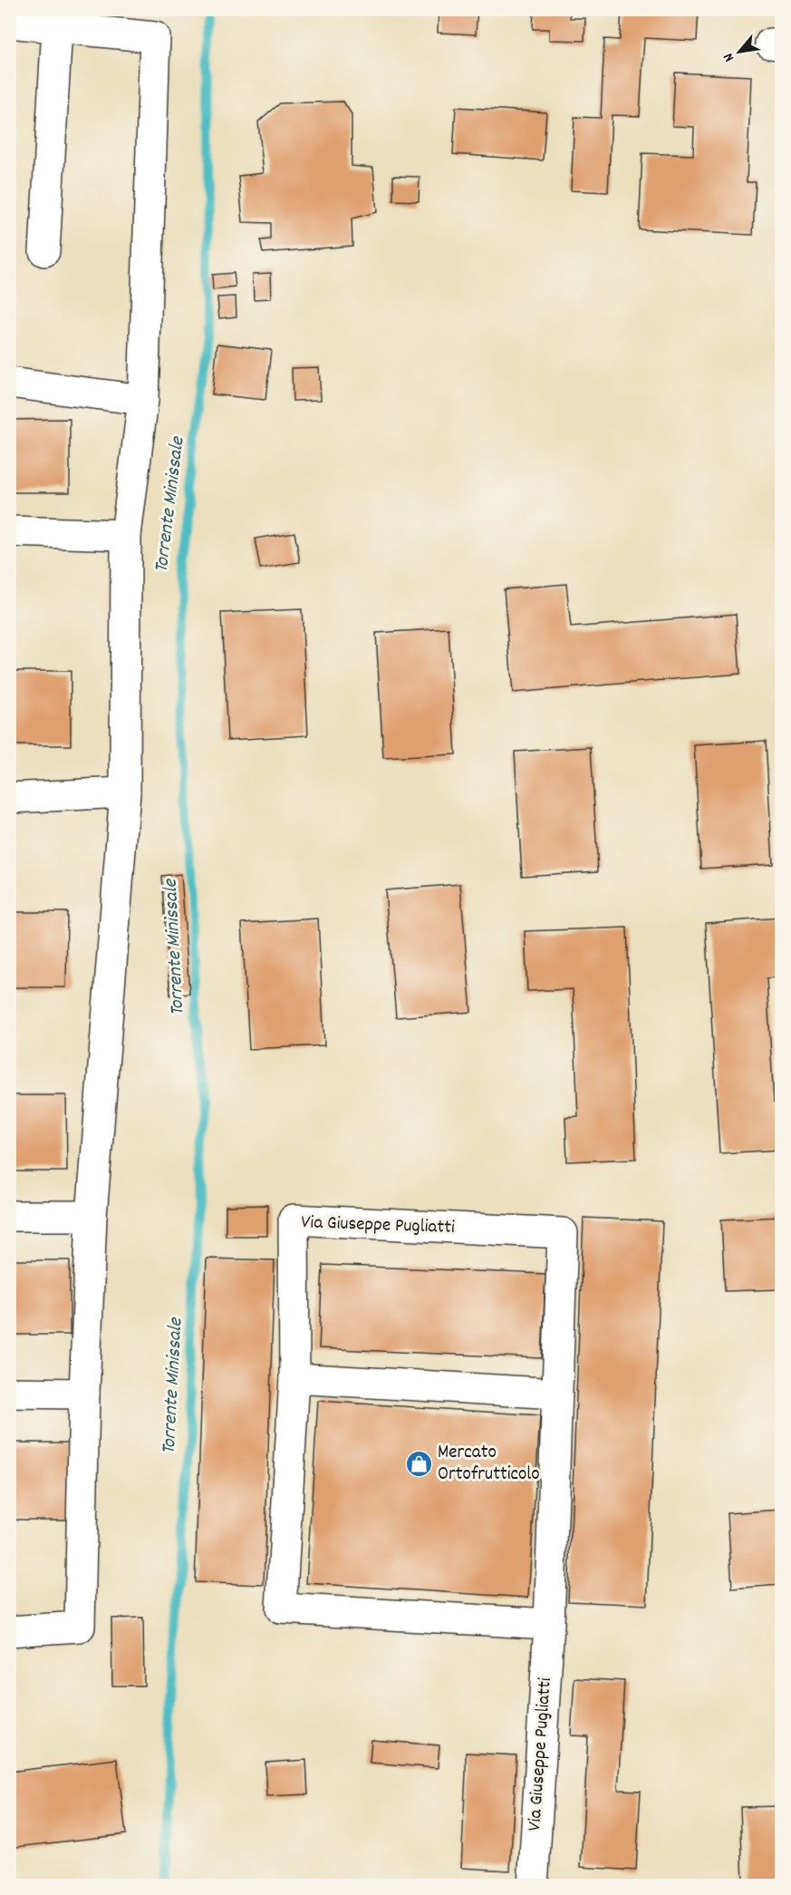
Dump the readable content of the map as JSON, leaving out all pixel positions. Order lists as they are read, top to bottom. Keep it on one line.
{"streets":{"street":["Via Giuseppe Pugliatti"]},"water":["Torrente Minissale"],"places":{"shop":["Mercato Ortofrutticolo"]},"north":"bottom left"}
